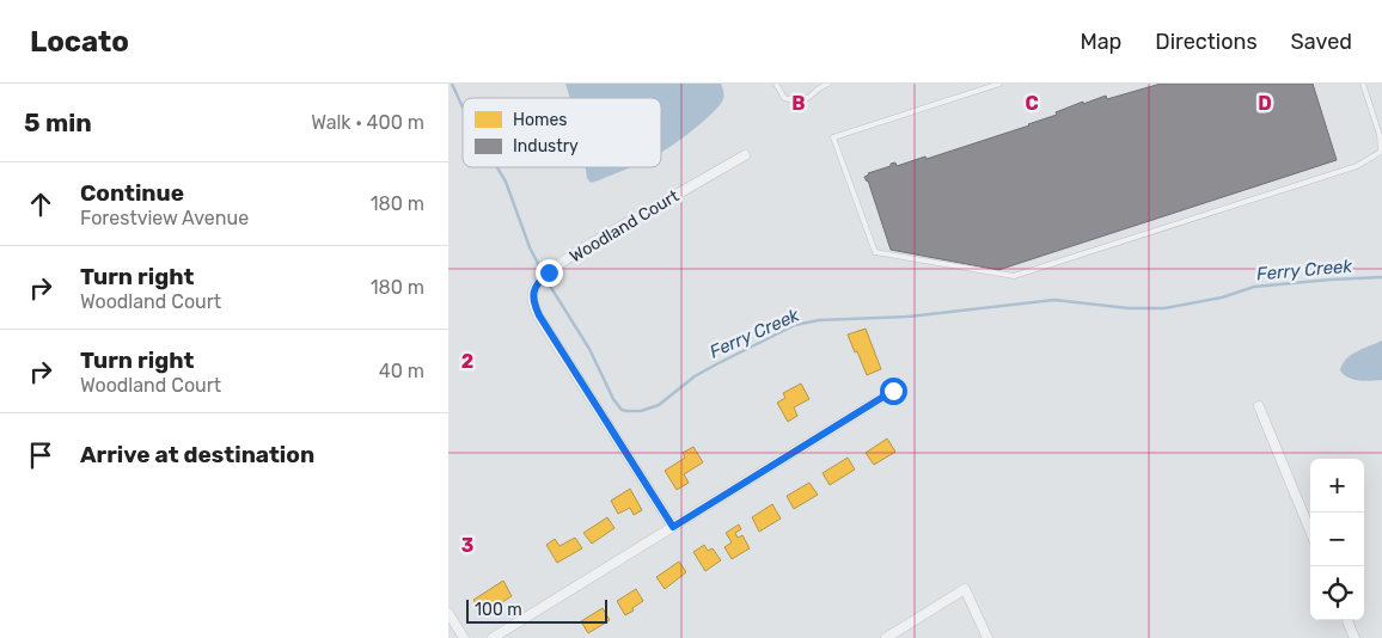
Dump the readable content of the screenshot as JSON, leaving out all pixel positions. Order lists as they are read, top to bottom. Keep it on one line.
{"streets":{"street":["Woodland Court"]},"water":["Ferry Creek"],"legend":["Homes","Industry"],"scale_bar":"100 m","page":{"header":"Locato","nav":["Map","Directions","Saved"],"heading":["5 min","Walk · 400 m"],"list":[["Continue","Forestview Avenue","180 m"],["Turn right","Woodland Court","180 m"],["Turn right","Woodland Court","40 m"],"Arrive at destination"],"map_buttons":["+","−"],"scale":"100 m"},"grid":{"columns":["B","C","D"],"rows":["2","3"]}}
